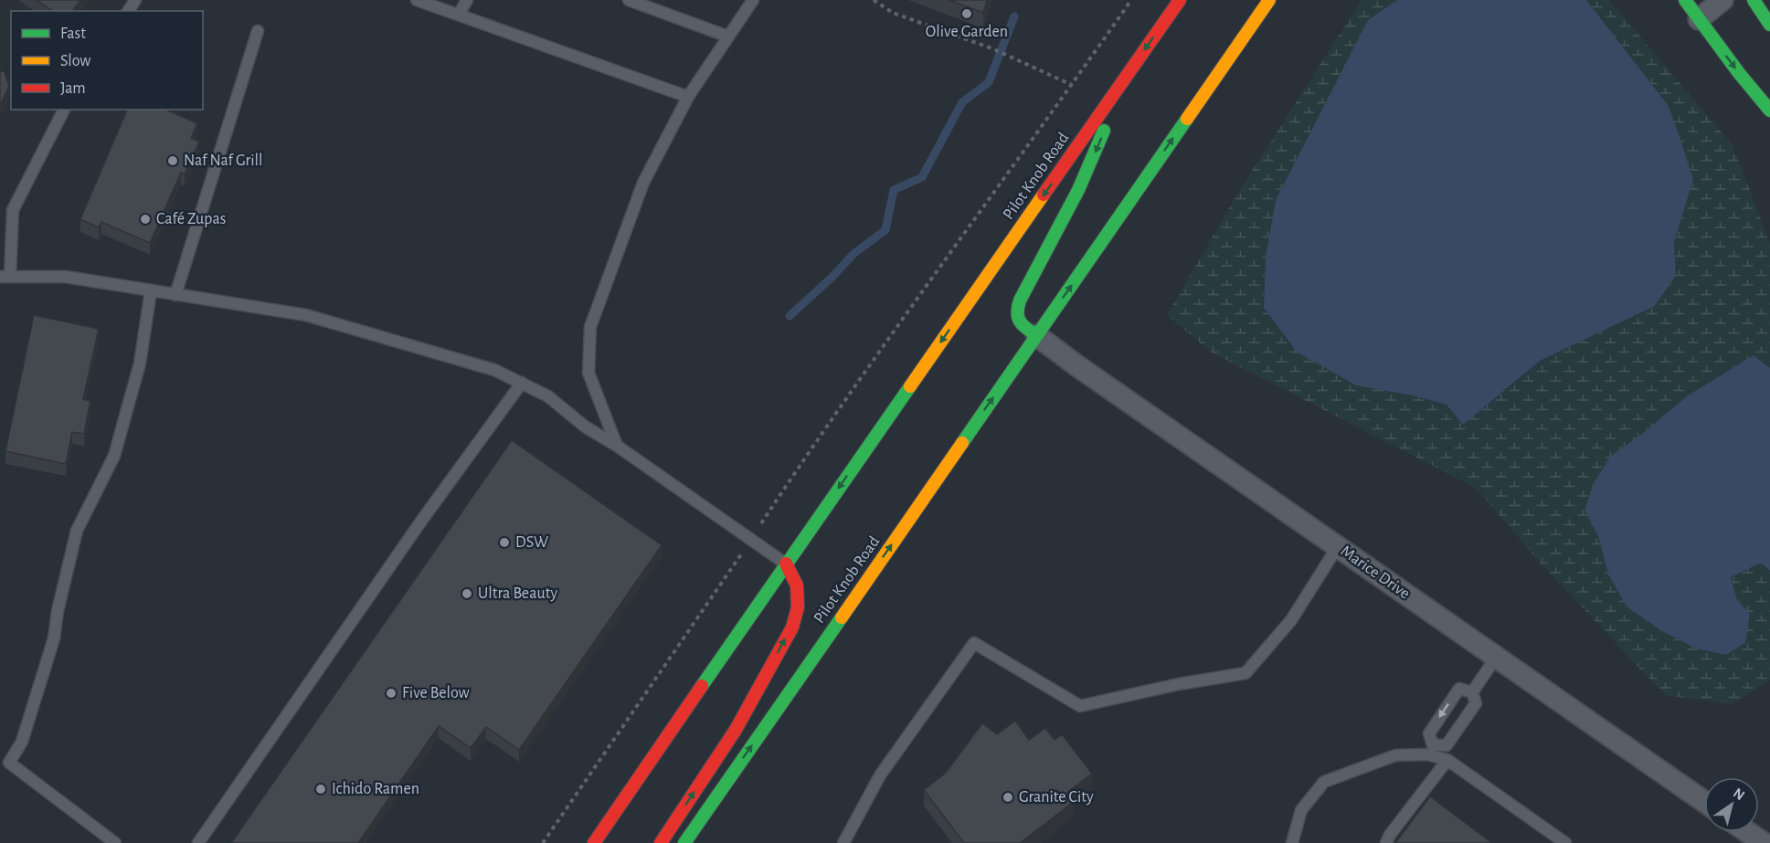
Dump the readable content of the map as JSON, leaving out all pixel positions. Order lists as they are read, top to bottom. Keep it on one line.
{"streets":{"main road":["Pilot Knob Road"],"street":["Marice Drive"]},"crossings":[["Pilot Knob Road","Marice Drive"]],"places":["Olive Garden","Naf Naf Grill","Café Zupas","DSW","Ultra Beauty","Five Below","Ichido Ramen","Granite City"],"legend":["Fast","Slow","Jam"],"north":"top right"}
